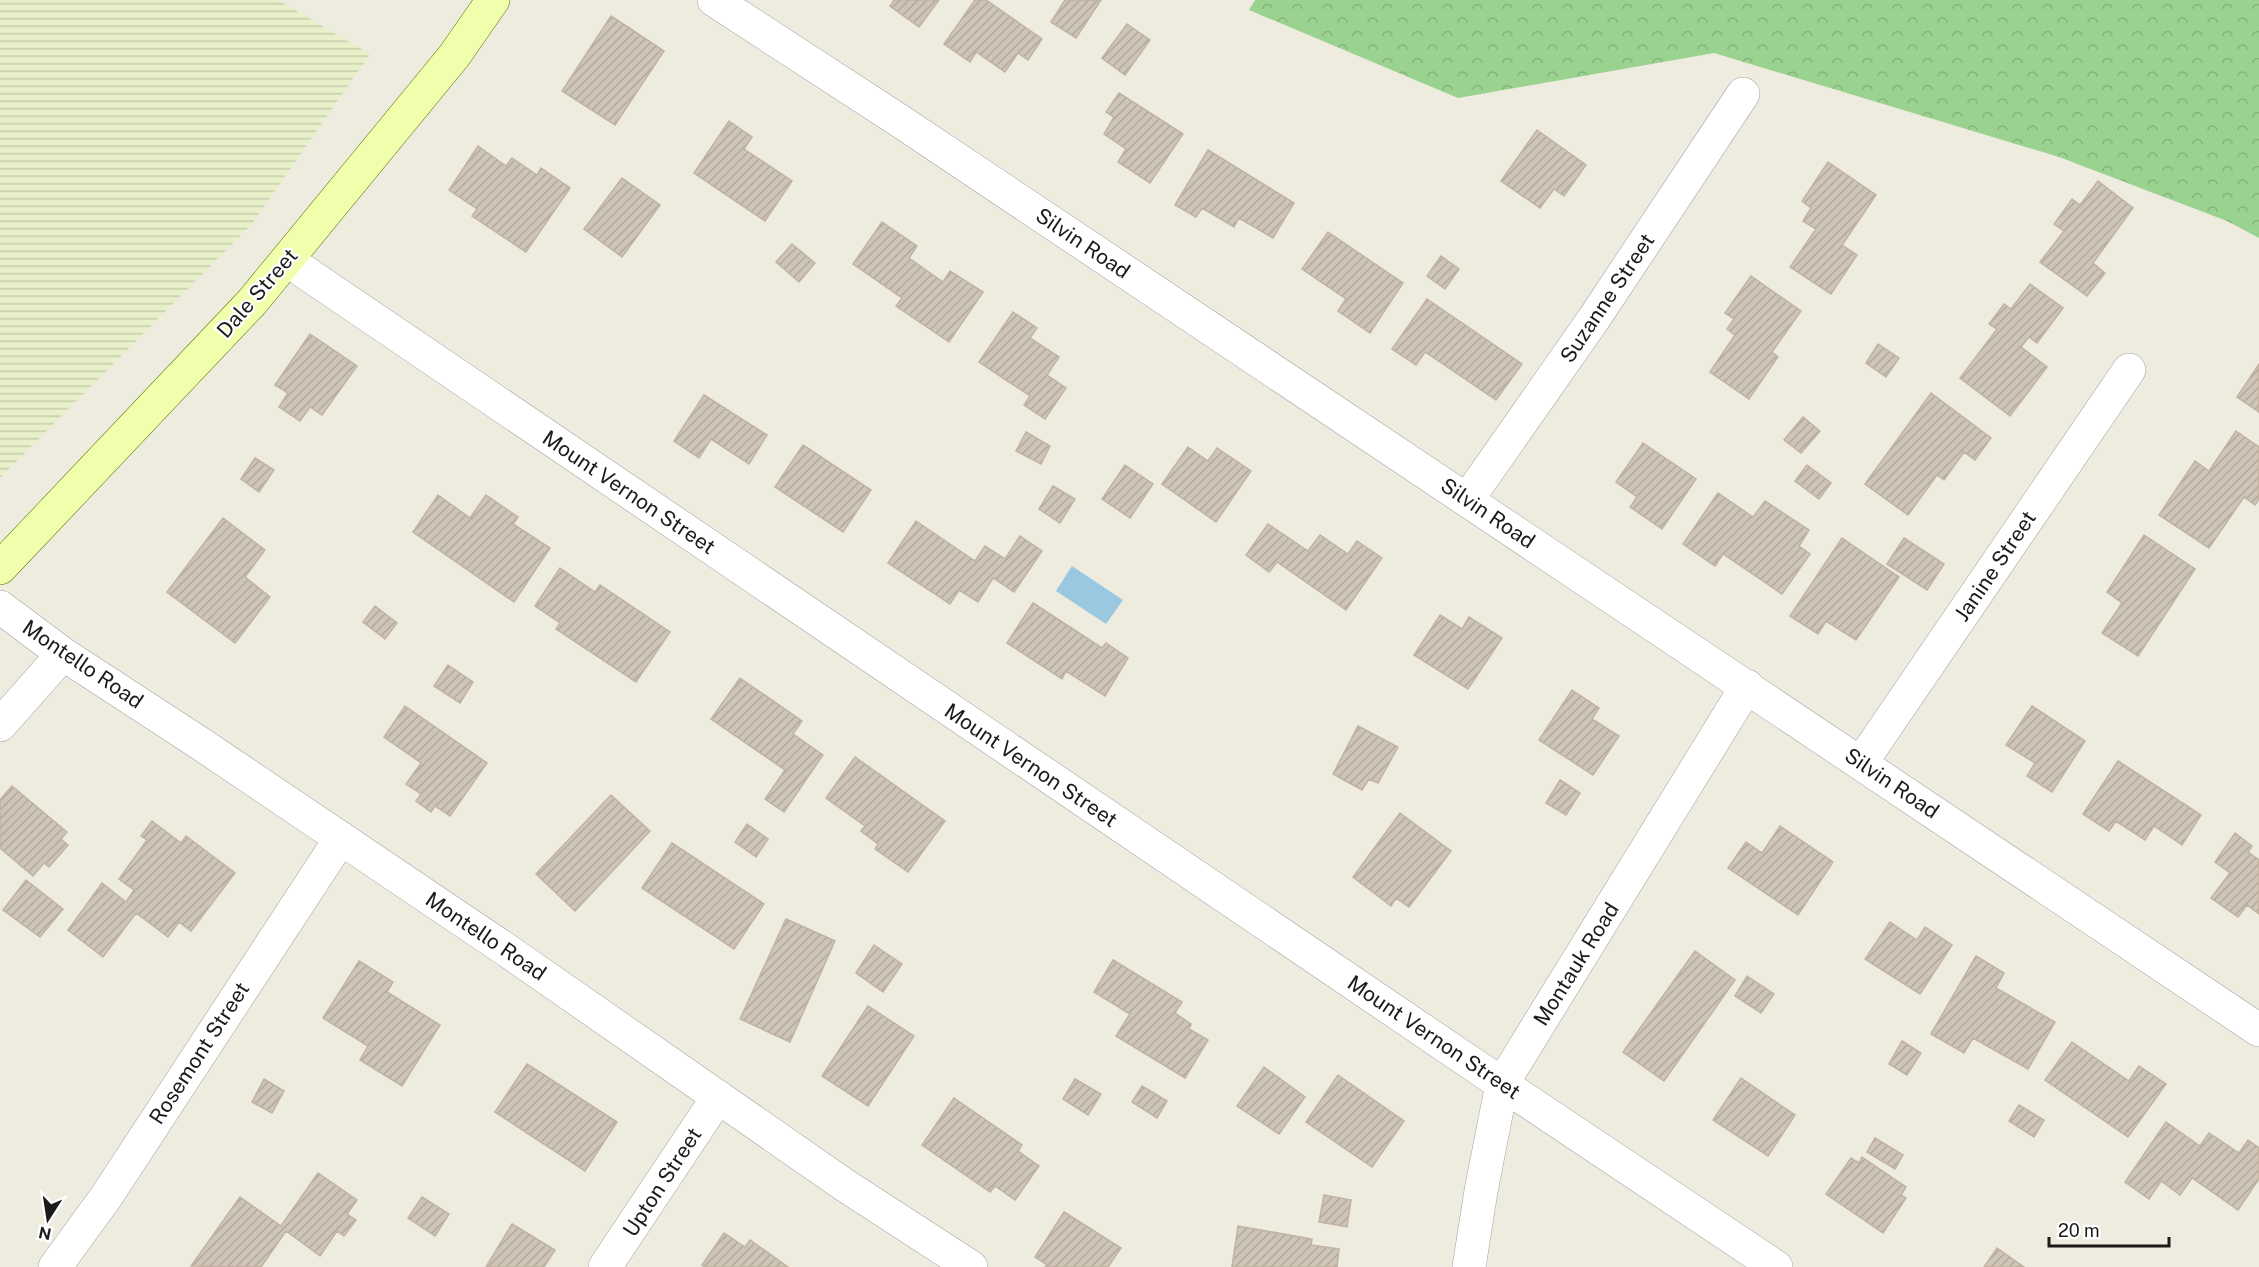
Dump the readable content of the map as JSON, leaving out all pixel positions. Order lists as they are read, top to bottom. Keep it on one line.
{"streets":{"street":["Silvin Road","Dale Street","Suzanne Street","Mount Vernon Street","Janine Street","Montello Road","Montauk Road","Rosemont Street","Upton Street"]},"crossings":[["Silvin Road","Suzanne Street"],["Silvin Road","Janine Street"],["Silvin Road","Montauk Road"],["Dale Street","Mount Vernon Street"],["Mount Vernon Street","Montauk Road"],["Montello Road","Rosemont Street"],["Montello Road","Upton Street"]],"scale_bar":"20 m","north":"bottom"}
